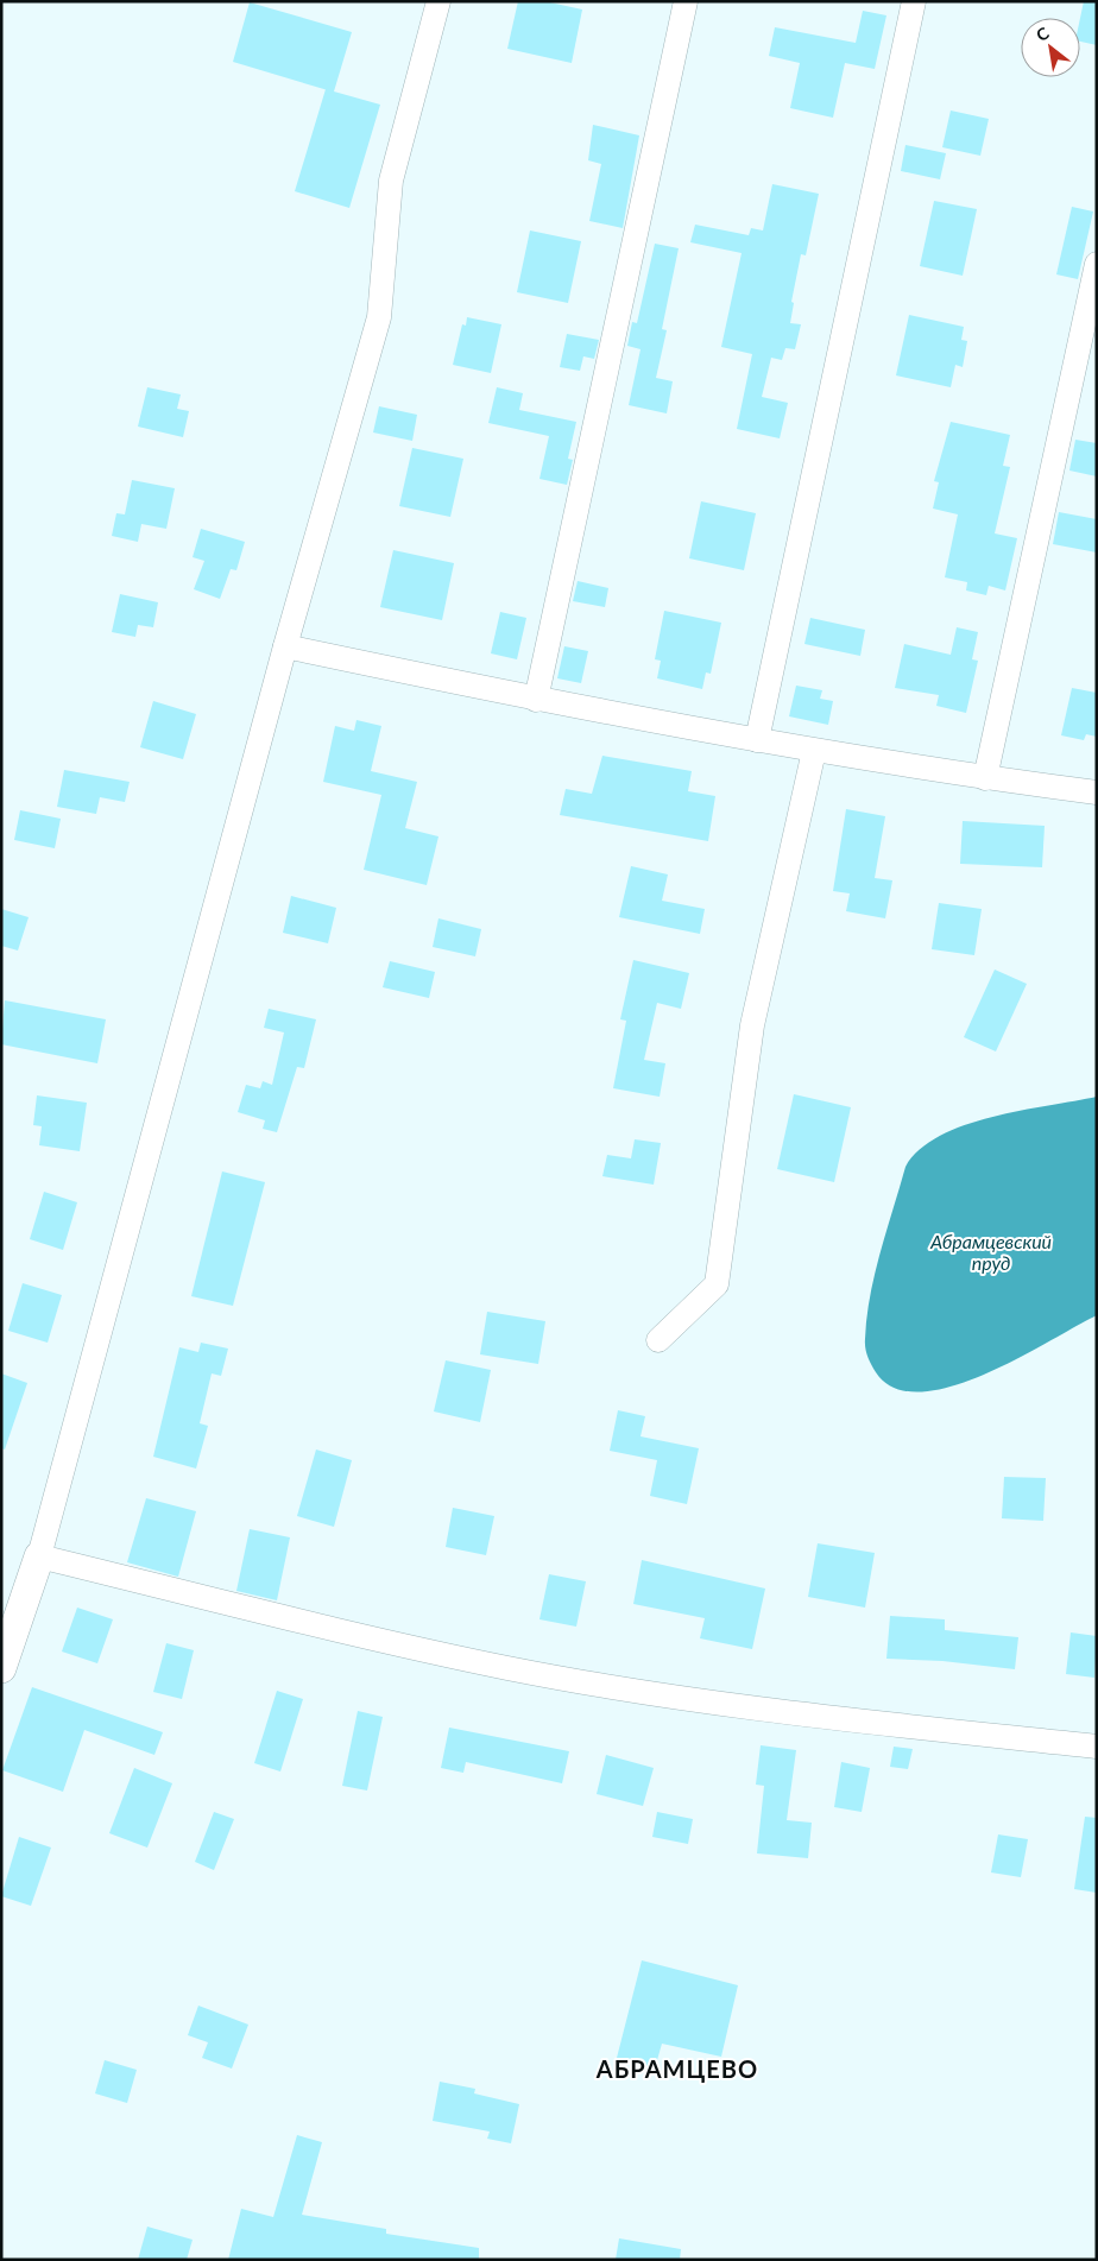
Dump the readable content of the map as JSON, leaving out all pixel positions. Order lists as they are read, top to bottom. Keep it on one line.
{"districts":["АБРАМЦЕВО"],"water":["Абрамцевский пруд"],"north":"top left"}
